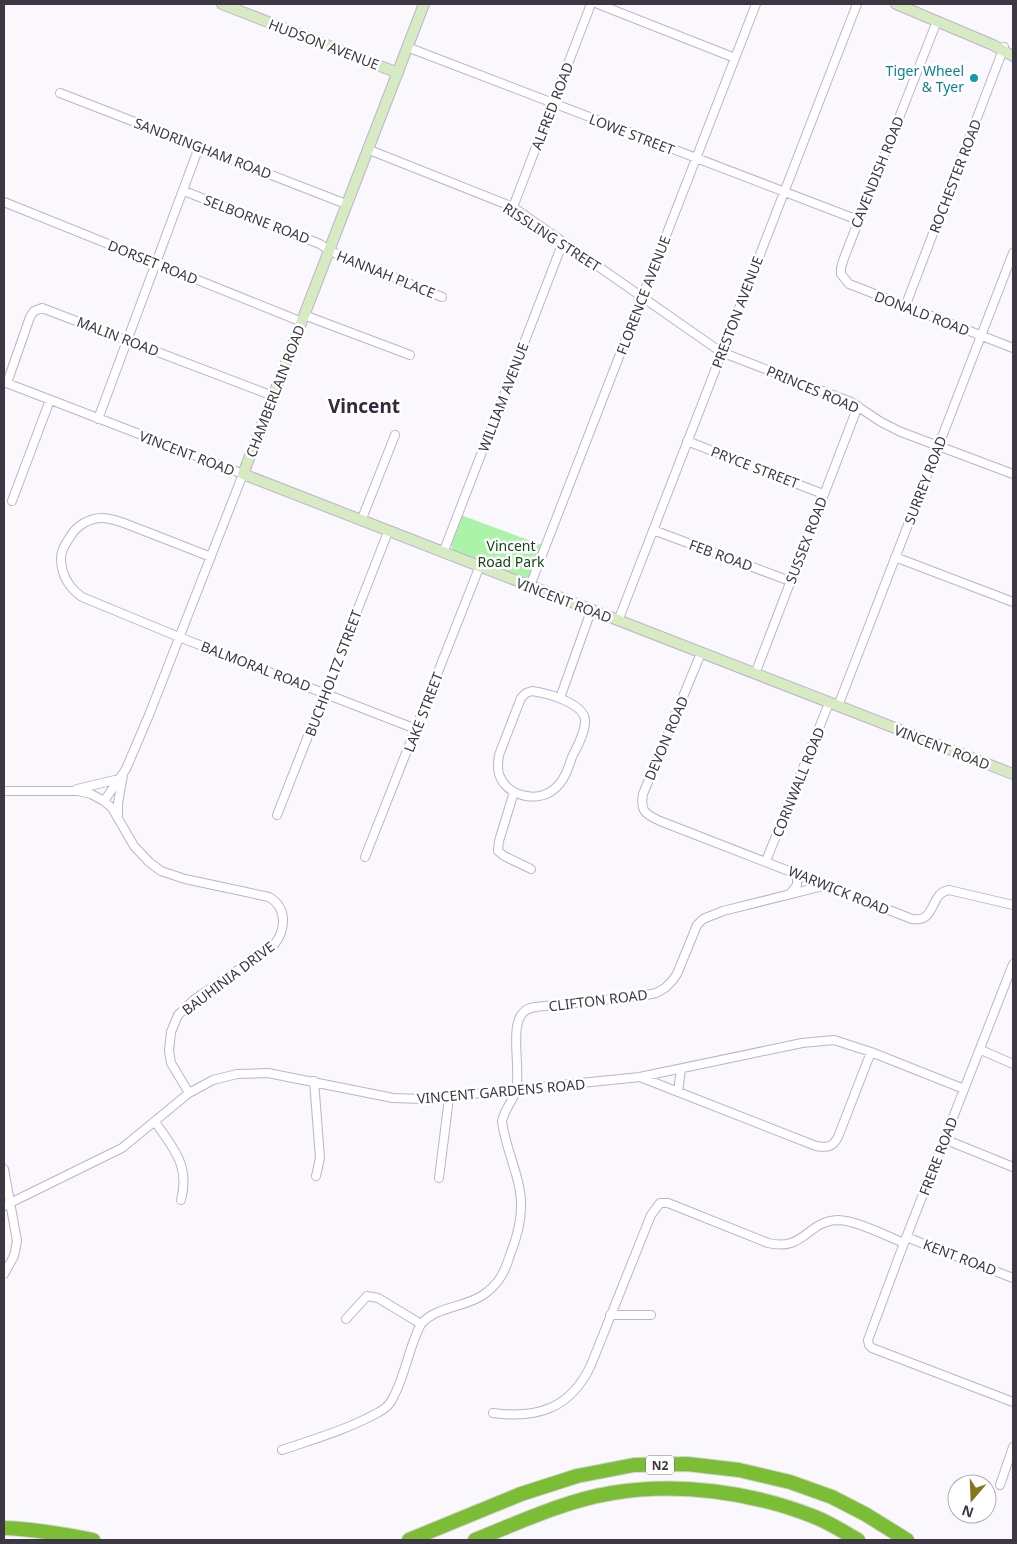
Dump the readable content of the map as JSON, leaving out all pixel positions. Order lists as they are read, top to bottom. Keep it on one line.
{"streets":{"highway":["N2"],"street":["HUDSON AVENUE","ALFRED ROAD","LOWE STREET","SANDRINGHAM ROAD","CAVENDISH ROAD","ROCHESTER ROAD","SELBORNE ROAD","RISSLING STREET","DORSET ROAD","HANNAH PLACE","FLORENCE AVENUE","PRESTON AVENUE","DONALD ROAD","MALIN ROAD","PRINCES ROAD","CHAMBERLAIN ROAD","WILLIAM AVENUE","VINCENT ROAD","PRYCE STREET","SURREY ROAD","SUSSEX ROAD","FEB ROAD","BALMORAL ROAD","BUCHHOLTZ STREET","LAKE STREET","DEVON ROAD","CORNWALL ROAD","WARWICK ROAD","BAUHINIA DRIVE","CLIFTON ROAD","VINCENT GARDENS ROAD","FRERE ROAD","KENT ROAD"]},"crossings":[["HUDSON AVENUE","CHAMBERLAIN ROAD"],["ALFRED ROAD","LOWE STREET"],["ALFRED ROAD","RISSLING STREET"],["LOWE STREET","CAVENDISH ROAD"],["LOWE STREET","FLORENCE AVENUE"],["LOWE STREET","PRESTON AVENUE"],["LOWE STREET","CHAMBERLAIN ROAD"],["SANDRINGHAM ROAD","CHAMBERLAIN ROAD"],["CAVENDISH ROAD","DONALD ROAD"],["ROCHESTER ROAD","DONALD ROAD"],["SELBORNE ROAD","HANNAH PLACE"],["SELBORNE ROAD","CHAMBERLAIN ROAD"],["RISSLING STREET","FLORENCE AVENUE"],["RISSLING STREET","PRESTON AVENUE"],["RISSLING STREET","PRINCES ROAD"],["RISSLING STREET","CHAMBERLAIN ROAD"],["RISSLING STREET","WILLIAM AVENUE"],["DORSET ROAD","CHAMBERLAIN ROAD"],["HANNAH PLACE","CHAMBERLAIN ROAD"],["FLORENCE AVENUE","VINCENT ROAD"],["PRESTON AVENUE","PRINCES ROAD"],["PRESTON AVENUE","VINCENT ROAD"],["PRESTON AVENUE","PRYCE STREET"],["PRESTON AVENUE","FEB ROAD"],["DONALD ROAD","SURREY ROAD"],["MALIN ROAD","CHAMBERLAIN ROAD"],["MALIN ROAD","VINCENT ROAD"],["PRINCES ROAD","SURREY ROAD"],["PRINCES ROAD","SUSSEX ROAD"],["CHAMBERLAIN ROAD","VINCENT ROAD"],["CHAMBERLAIN ROAD","BALMORAL ROAD"],["CHAMBERLAIN ROAD","BAUHINIA DRIVE"],["WILLIAM AVENUE","VINCENT ROAD"],["VINCENT ROAD","SURREY ROAD"],["VINCENT ROAD","SUSSEX ROAD"],["VINCENT ROAD","BUCHHOLTZ STREET"],["VINCENT ROAD","LAKE STREET"],["VINCENT ROAD","DEVON ROAD"],["VINCENT ROAD","CORNWALL ROAD"],["PRYCE STREET","SUSSEX ROAD"],["SURREY ROAD","CORNWALL ROAD"],["SUSSEX ROAD","FEB ROAD"],["BALMORAL ROAD","BUCHHOLTZ STREET"],["BALMORAL ROAD","LAKE STREET"],["DEVON ROAD","WARWICK ROAD"],["CORNWALL ROAD","WARWICK ROAD"],["WARWICK ROAD","CLIFTON ROAD"],["BAUHINIA DRIVE","VINCENT GARDENS ROAD"],["CLIFTON ROAD","VINCENT GARDENS ROAD"],["VINCENT GARDENS ROAD","FRERE ROAD"],["FRERE ROAD","KENT ROAD"]],"districts":["Vincent"],"parks":["Vincent Road Park"],"places":["Tiger Wheel & Tyer"],"north":"bottom"}
